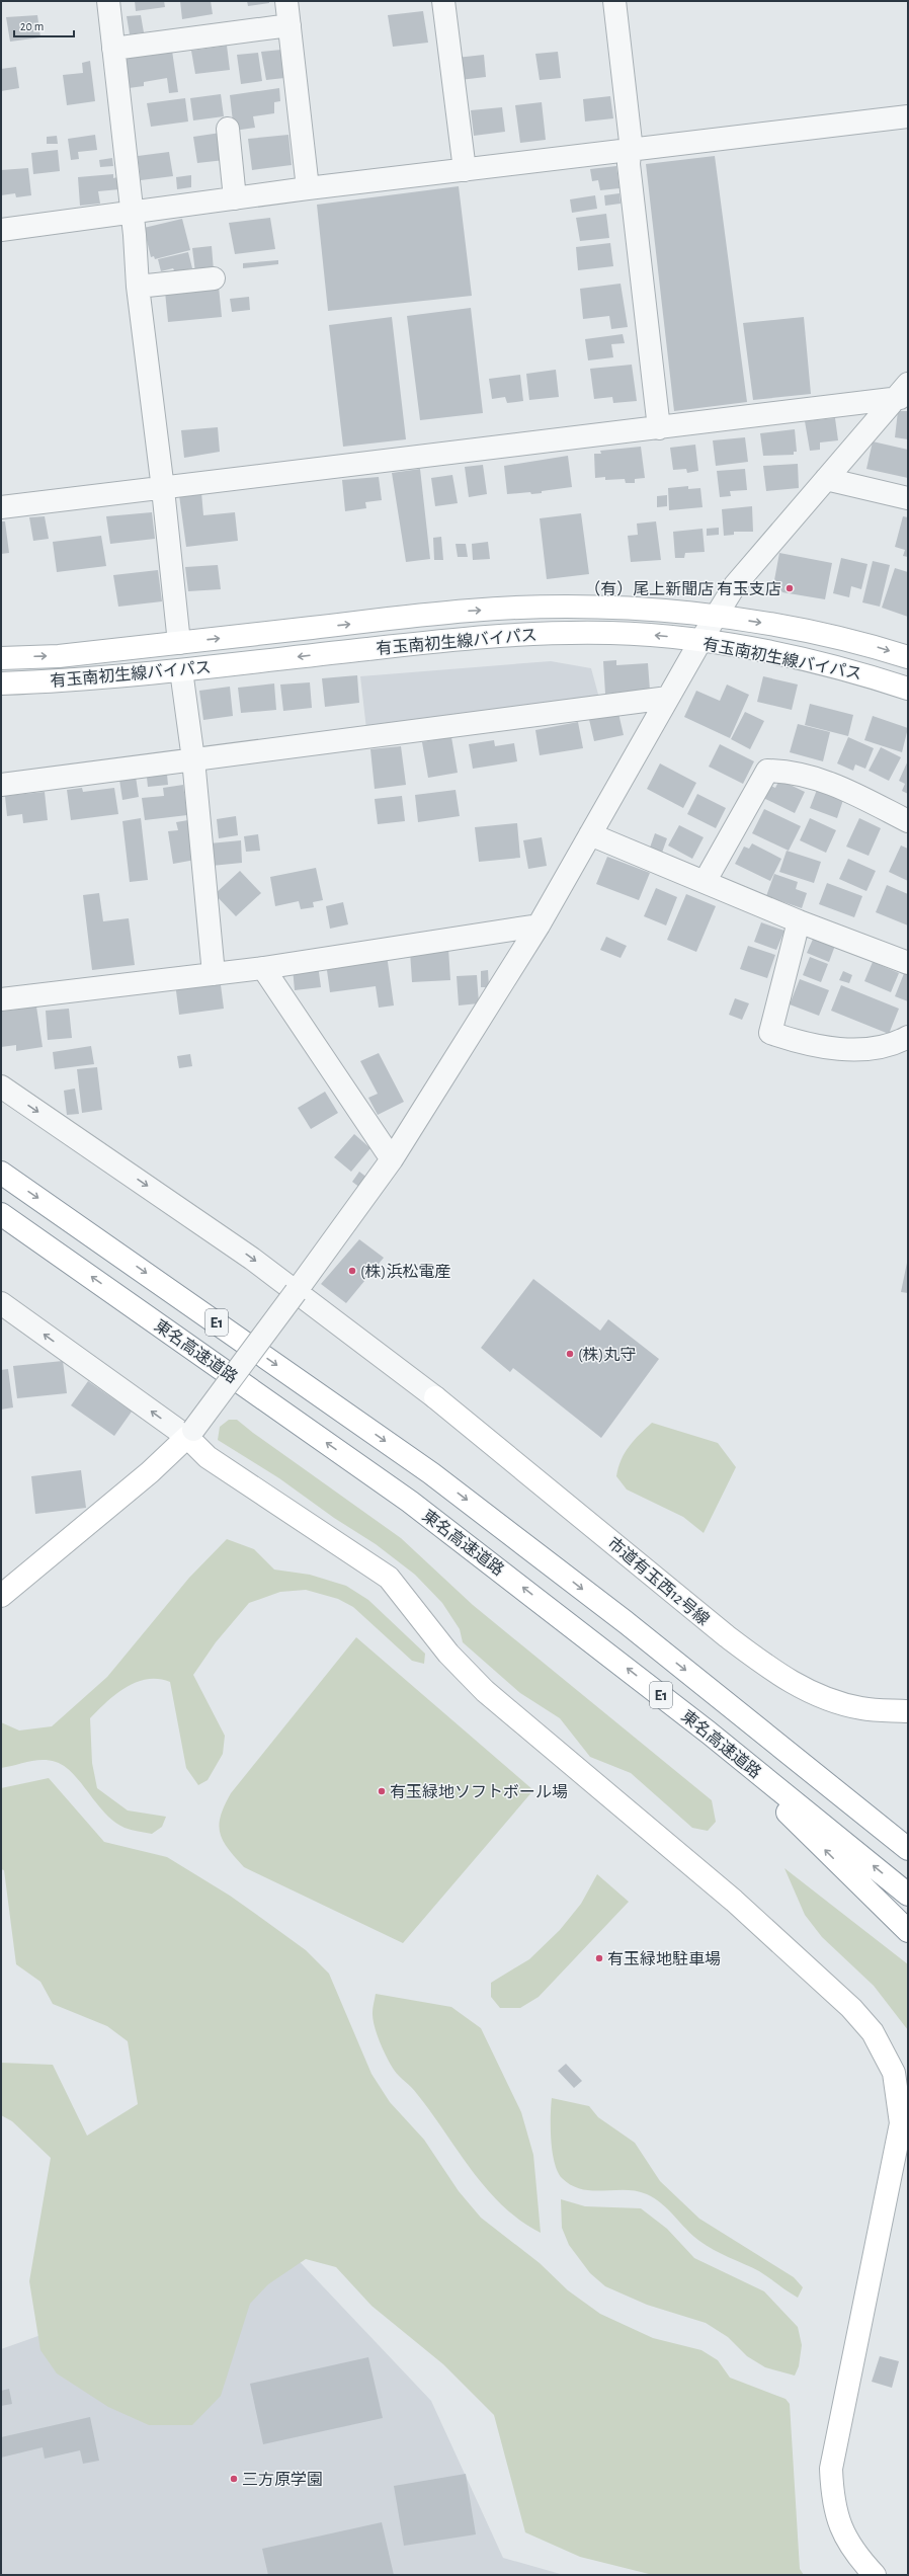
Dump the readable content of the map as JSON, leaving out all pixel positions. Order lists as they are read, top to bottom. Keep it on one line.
{"streets":{"main road":["有玉南初生線バイパス","E1","東名高速道路","市道有玉西12号線"]},"places":["（有）尾上新聞店 有玉支店","(株)浜松電産","(株)丸守","有玉緑地ソフトボール場","有玉緑地駐車場","三方原学園"],"scale_bar":"20 m"}
